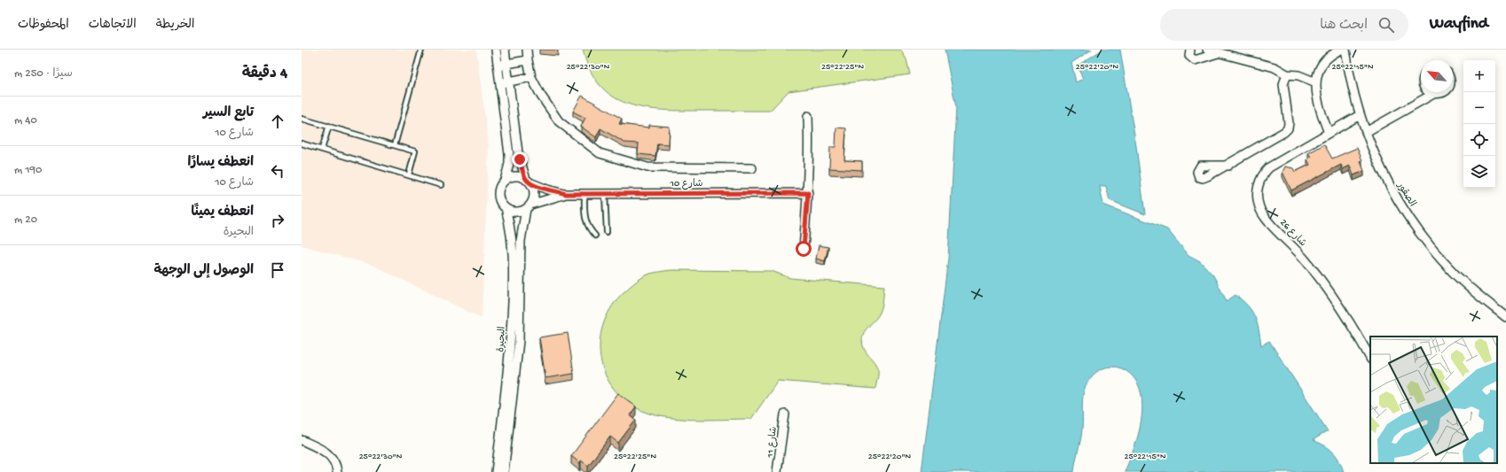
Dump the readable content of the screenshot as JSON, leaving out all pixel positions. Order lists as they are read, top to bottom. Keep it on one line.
{"streets":{"street":["شارع 10","الصقور","شارع 26","البحيرة","شارع 11"]},"crossings":[["شارع 10","البحيرة"],["الصقور","شارع 26"]],"north":"top left","page":{"header":"Wayfind","search":"ابحث هنا","nav":["الخريطة","الاتجاهات","المحفوظات"],"heading":["4 دقيقة","سيرًا · 250 m"],"map_buttons":["+","−"],"list":[["تابع السير","شارع 10","40 m"],["انعطف يسارًا","شارع 10","190 m"],["انعطف يمينًا","البحيرة","20 m"],"الوصول إلى الوجهة"]},"coordinates":["25°22'30\"N","25°22'25\"N","25°22'20\"N","25°22'15\"N"]}
